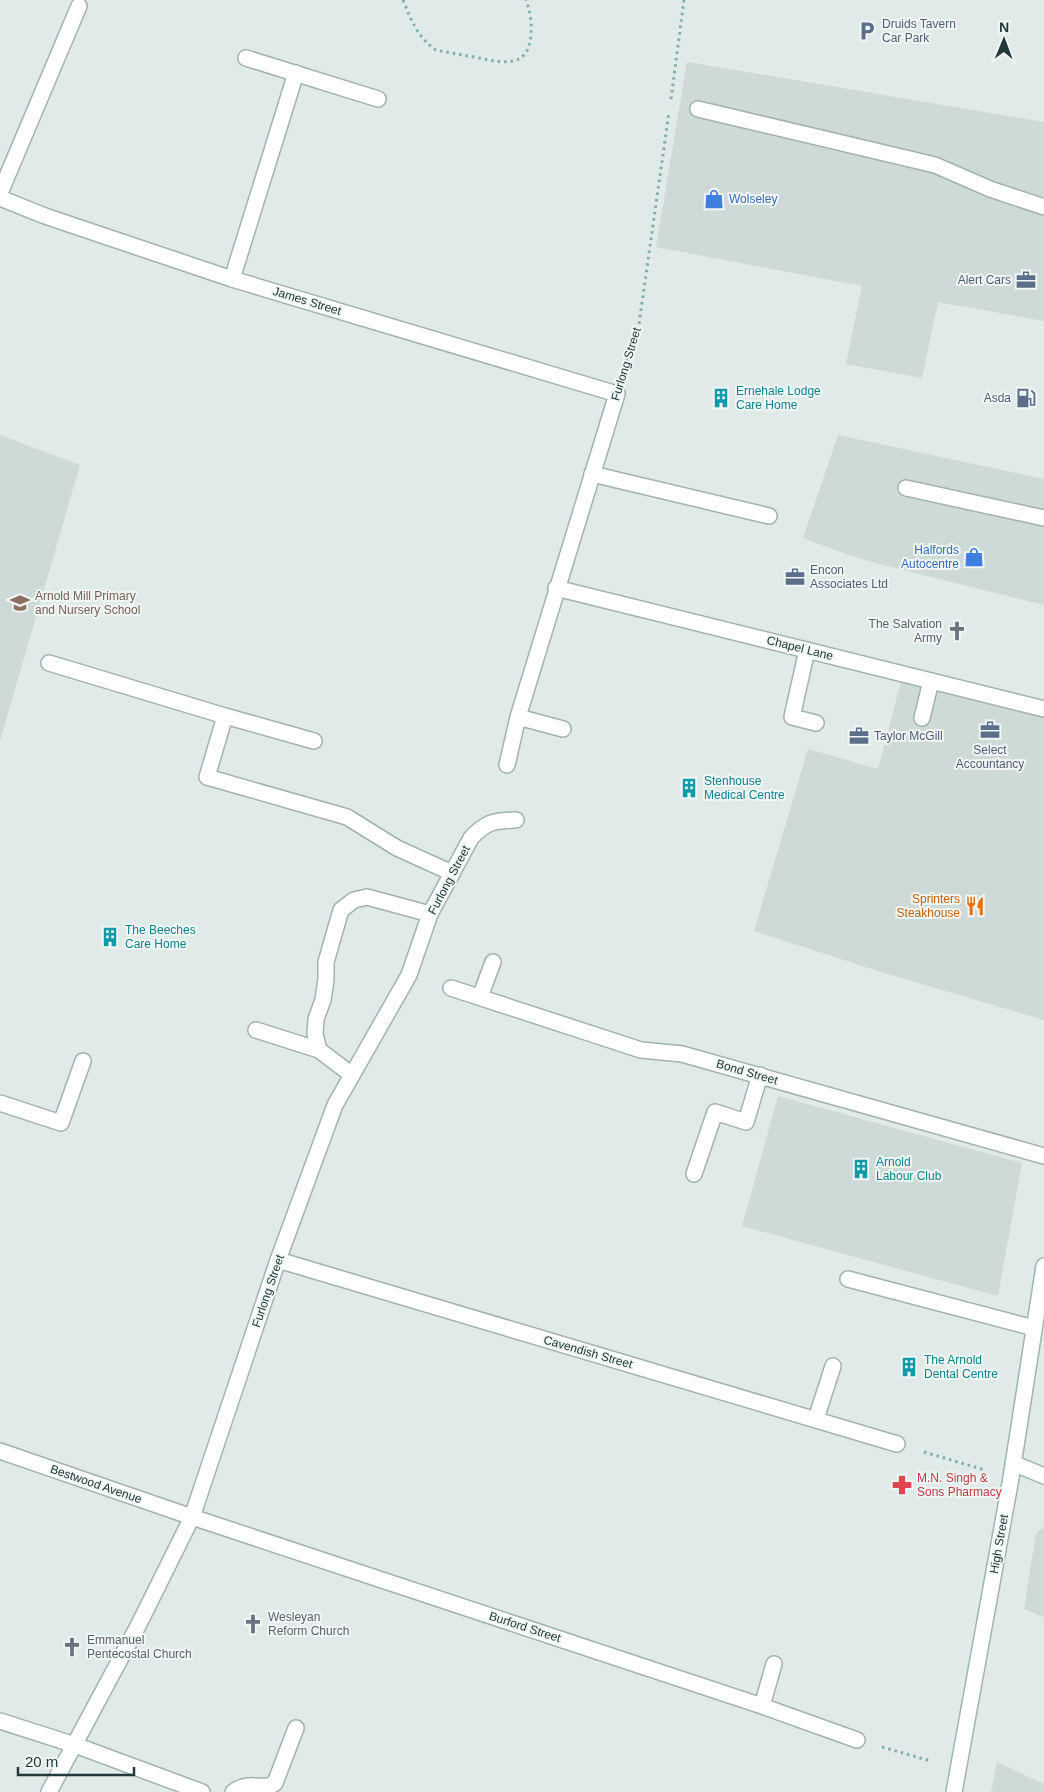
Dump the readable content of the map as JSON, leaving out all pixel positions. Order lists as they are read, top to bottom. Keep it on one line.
{"streets":{"street":["James Street","Furlong Street","Chapel Lane","Bond Street","Cavendish Street","Bestwood Avenue","High Street","Burford Street"]},"crossings":[["James Street","Furlong Street"],["Furlong Street","Chapel Lane"],["Furlong Street","Cavendish Street"],["Furlong Street","Bestwood Avenue"],["Furlong Street","Burford Street"],["Bestwood Avenue","Burford Street"]],"places":{"parking":["Druids Tavern Car Park"],"shop":["Wolseley","Halfords Autocentre"],"office":["Alert Cars","Encon Associates Ltd","Select Accountancy","Taylor McGill"],"building":["Ernehale Lodge Care Home","Stenhouse Medical Centre","The Beeches Care Home","Arnold Labour Club","The Arnold Dental Centre"],"fuel station":["Asda"],"school or university":["Arnold Mill Primary and Nursery School"],"church":["The Salvation Army","Wesleyan Reform Church","Emmanuel Pentecostal Church"],"restaurant":["Sprinters Steakhouse"],"pharmacy":["M.N. Singh & Sons Pharmacy"]},"scale_bar":"20 m","north":"top"}
